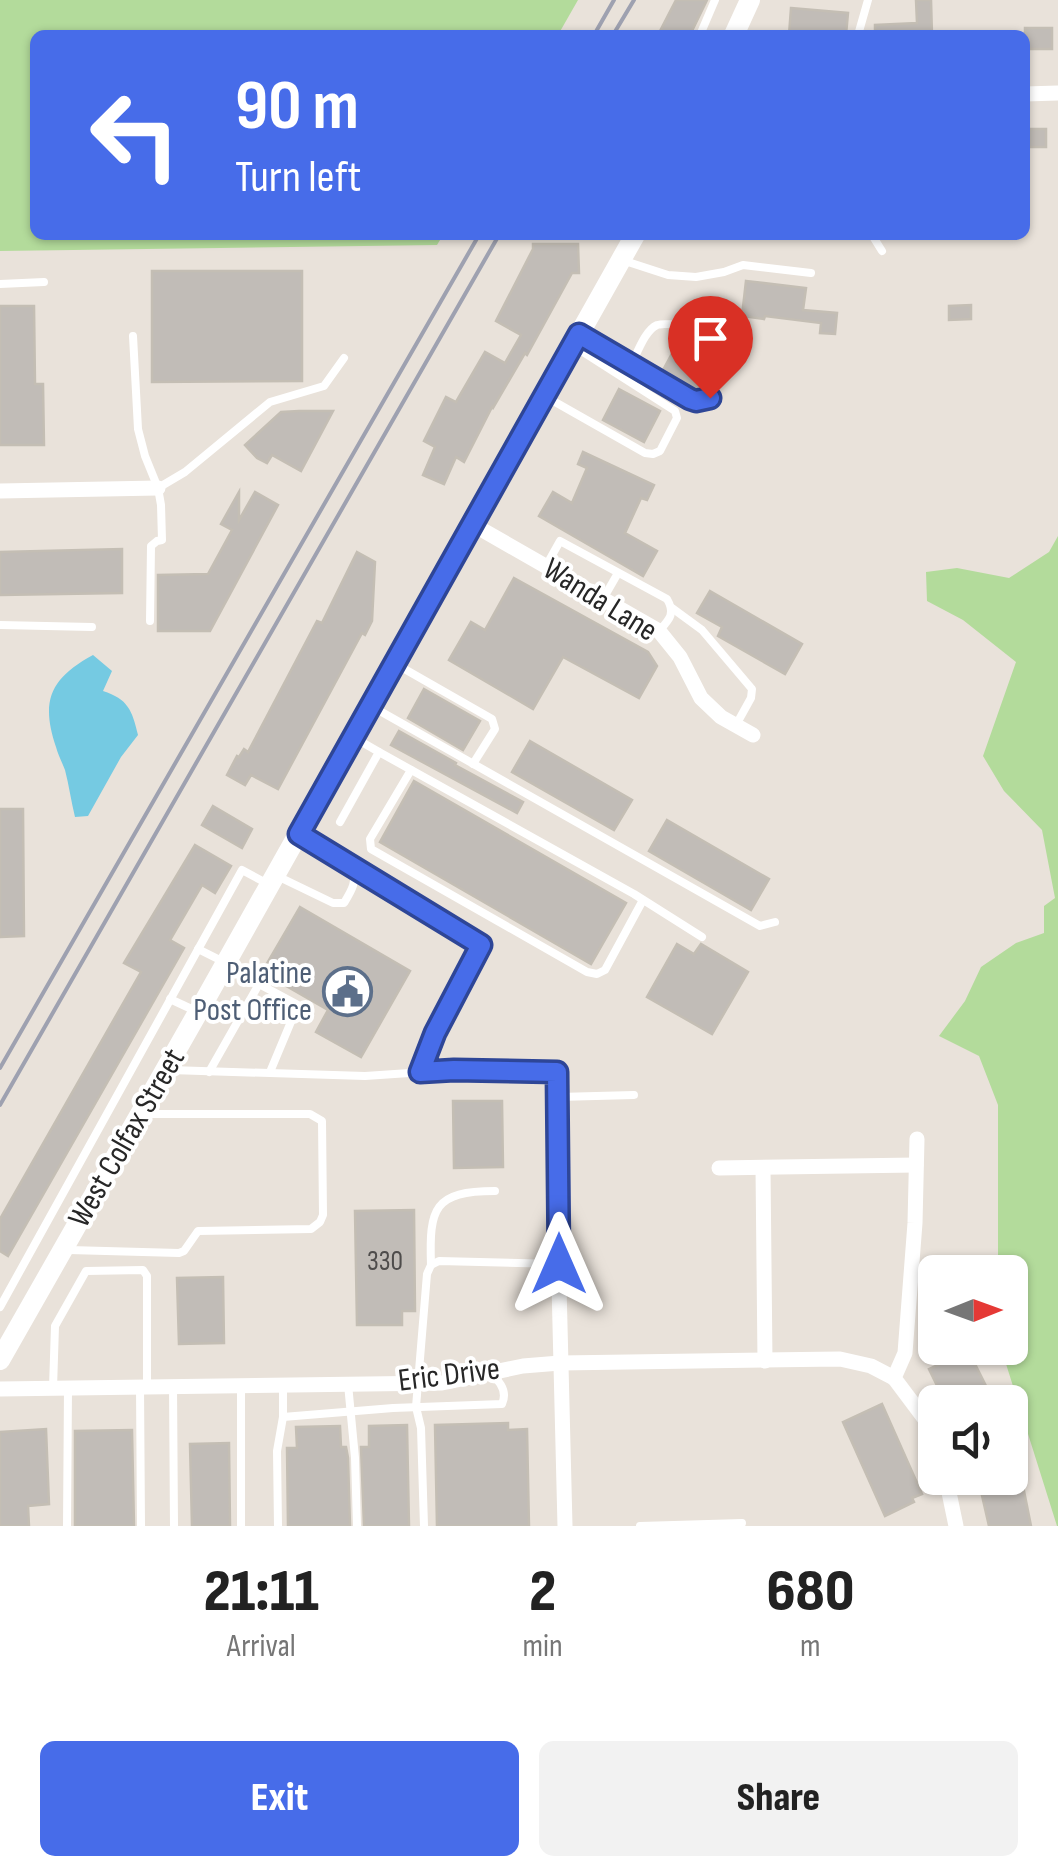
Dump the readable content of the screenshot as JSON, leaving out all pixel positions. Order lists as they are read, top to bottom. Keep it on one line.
{"streets":{"street":["Wanda Lane","West Colfax Street","Eric Drive"]},"crossings":[["Wanda Lane","West Colfax Street"]],"places":{"public building":["Palatine Post Office"]},"house_numbers":["330"],"north":"right","page":{"turn":["90 m","Turn left"],"eta":["21:11","Arrival","2","min","680","m"],"buttons":["Exit","Share"]}}
